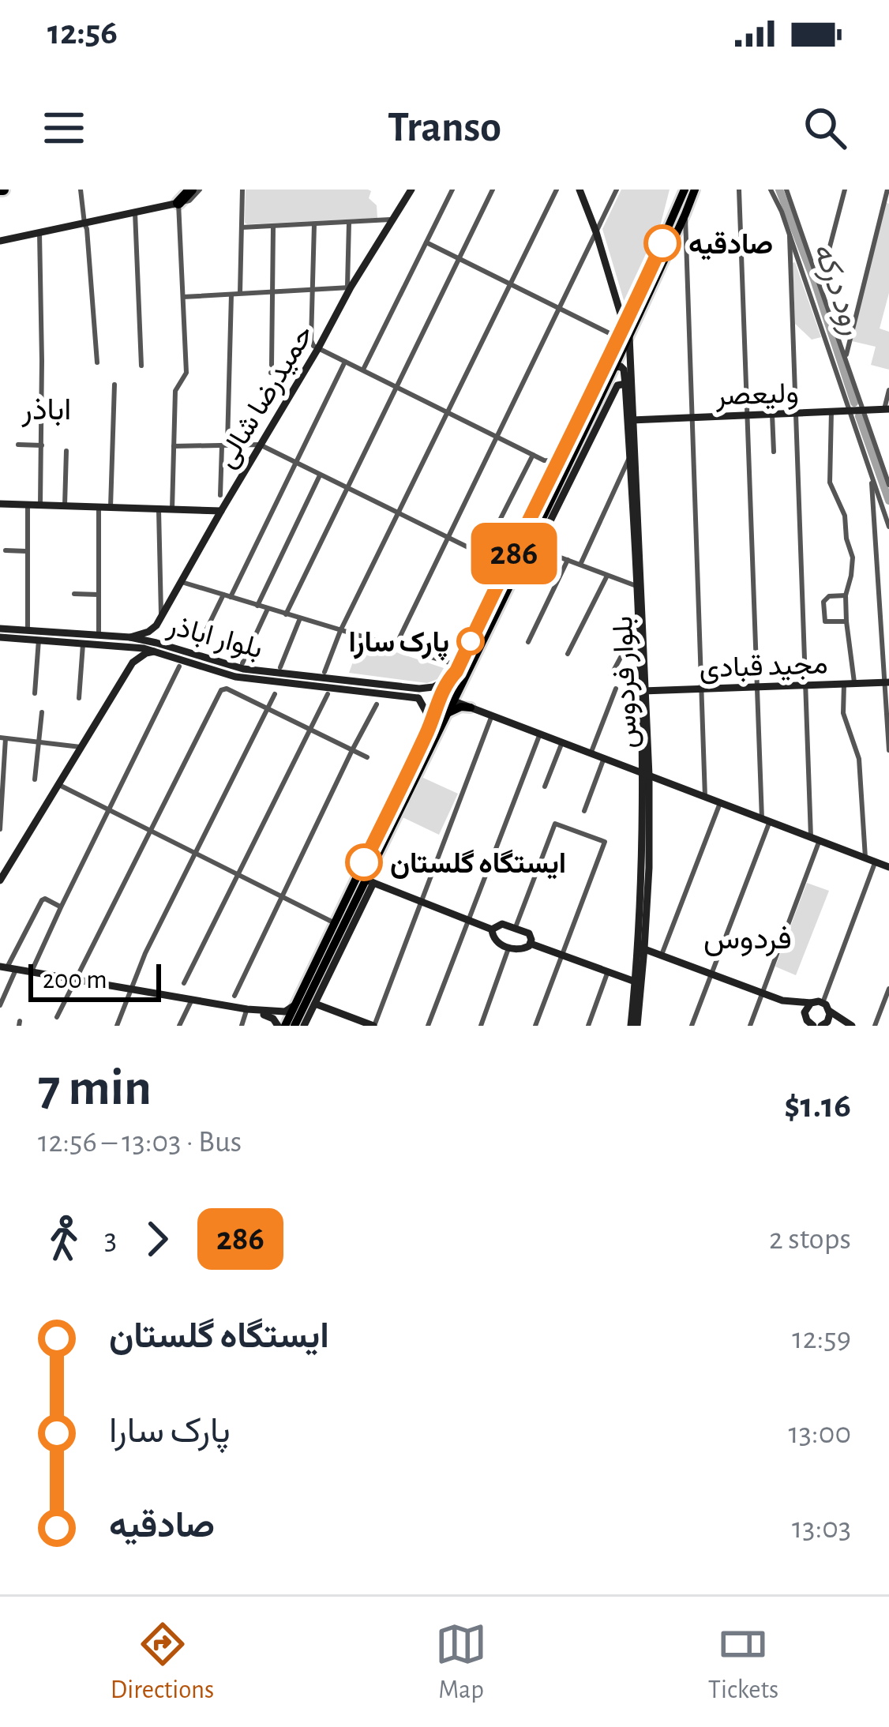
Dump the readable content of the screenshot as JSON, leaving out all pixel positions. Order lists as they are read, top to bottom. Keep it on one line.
{"streets":{"main road":["ولیعصر","حمیدرضا شالی","بلوار اباذر","مجید قبادی","بلوار فردوس"]},"crossings":[["ولیعصر","بلوار فردوس"],["مجید قبادی","بلوار فردوس"]],"districts":["اباذر","فردوس"],"water":["رود درکه"],"places":["صادقیه","پارک سارا","ایستگاه گلستان"],"lines":["bus line 286"],"scale_bar":"200 m","page":{"status":"12:56","header":"Transo","on_map":"286","scale":"200 m","heading":["7 min","12:56 – 13:03 · Bus","$1.16"],"legs":["3","286","2 stops"],"list":[{"name":"ایستگاه گلستان","value":"12:59"},{"name":"پارک سارا","value":"13:00"},{"name":"صادقیه","value":"13:03"}],"tabs":["Directions","Map","Tickets"]}}
